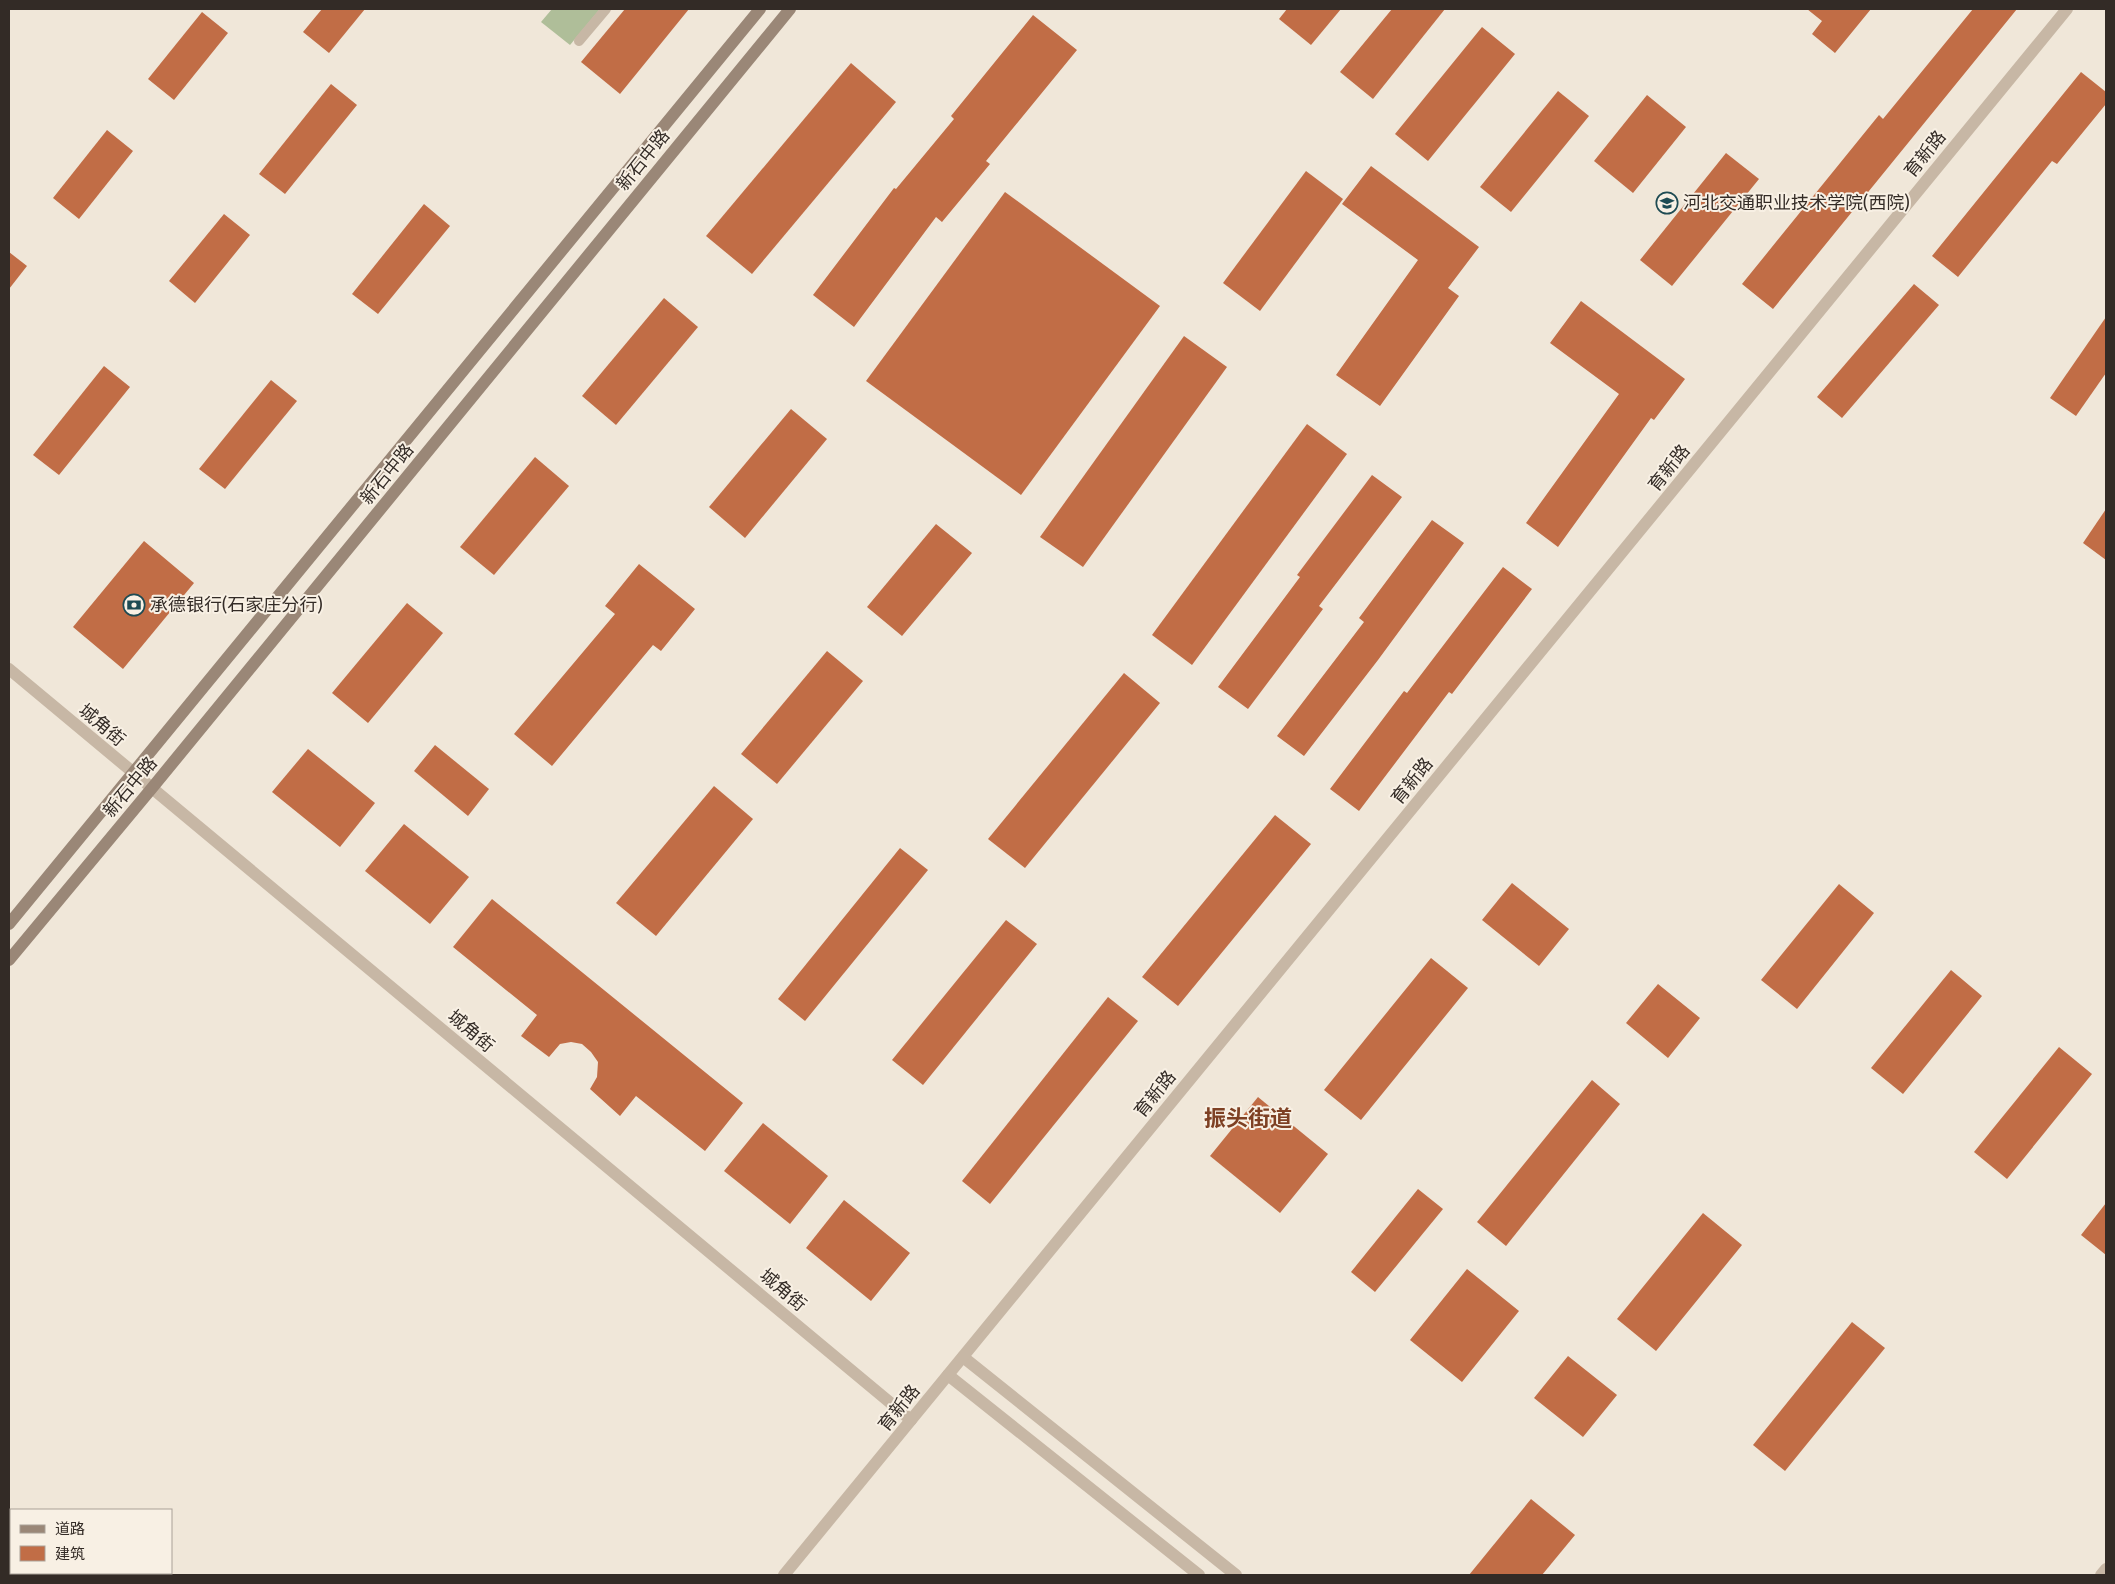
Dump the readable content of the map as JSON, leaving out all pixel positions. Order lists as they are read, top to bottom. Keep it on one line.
{"streets":{"main road":["新石中路"],"street":["育新路","城角街"]},"crossings":[["育新路","城角街"],["新石中路","城角街"]],"districts":["振头街道"],"places":{"school or university":["河北交通职业技术学院(西院)"],"bank":["承德银行(石家庄分行)"]},"legend":["道路","建筑"]}
